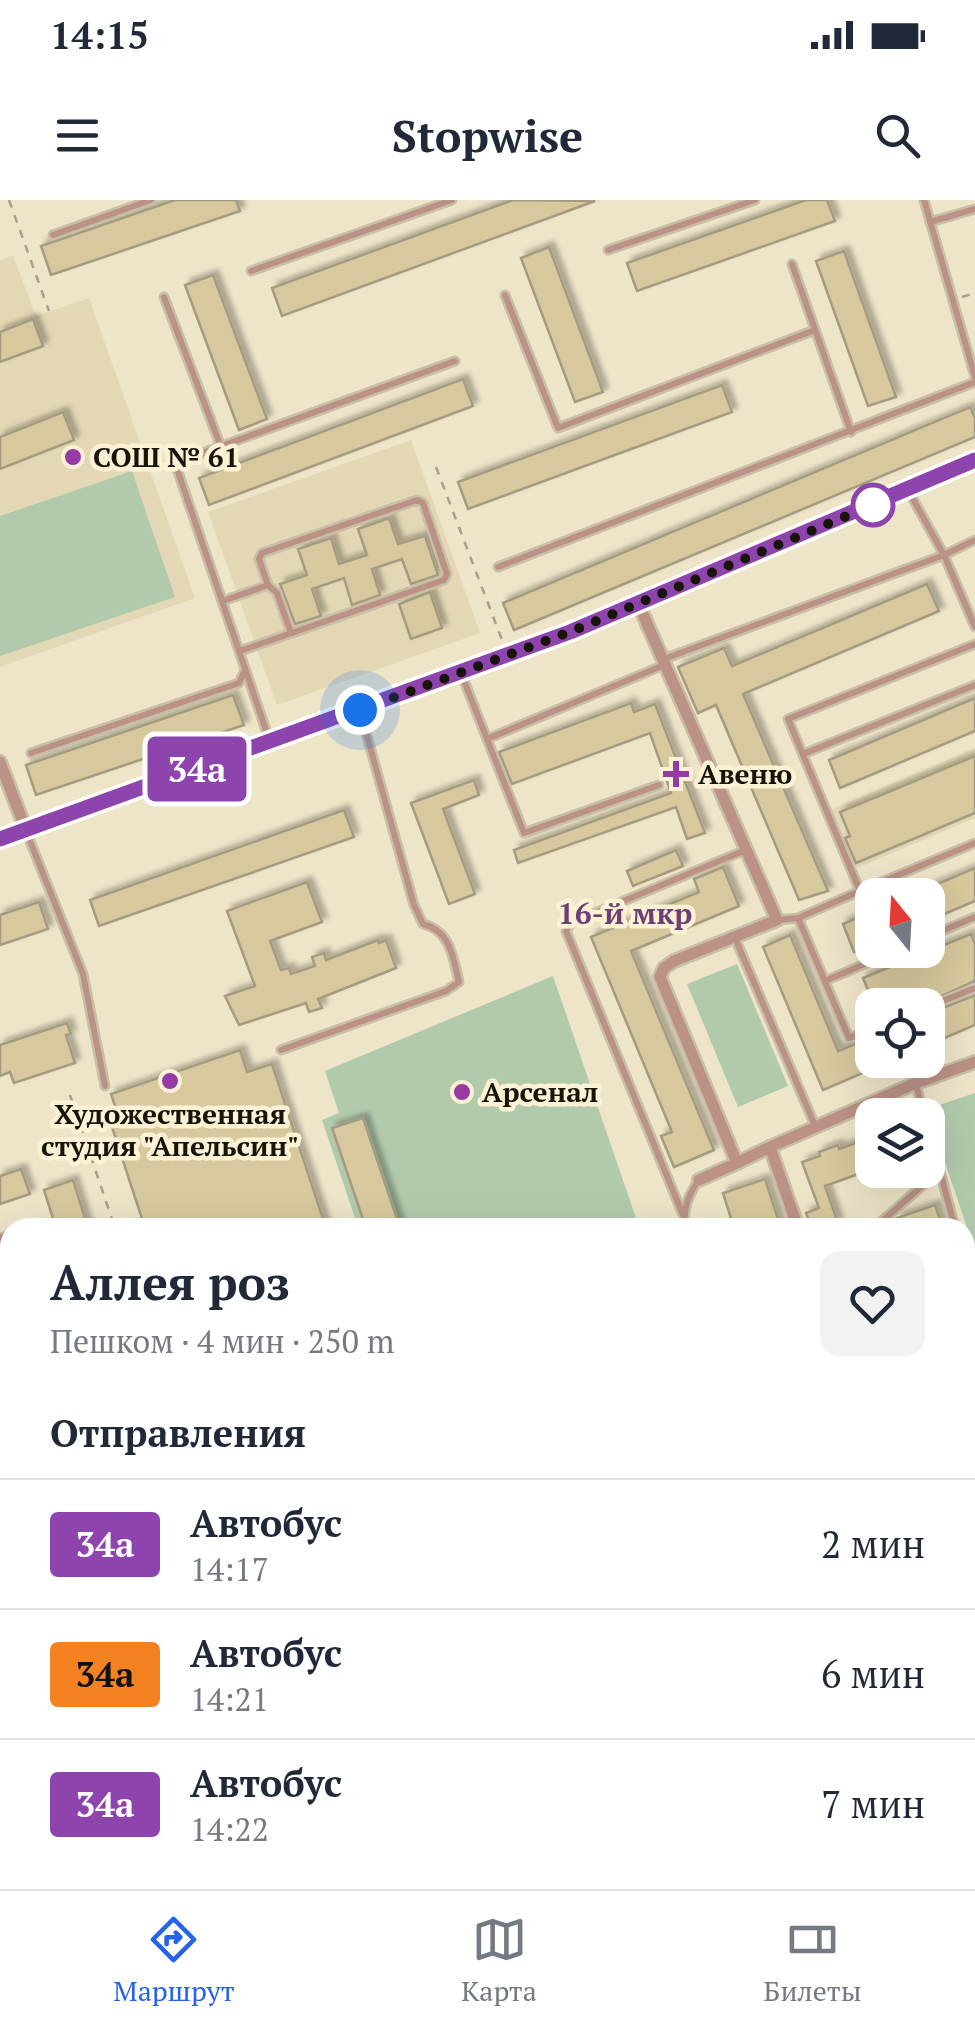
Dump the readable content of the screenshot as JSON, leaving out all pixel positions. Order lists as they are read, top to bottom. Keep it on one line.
{"districts":["16-й мкр"],"places":{"other":["СОШ № 61","Художественная студия \"Апельсин\"","Арсенал"],"health":["Авеню"]},"lines":["bus line 34а"],"north":"top","page":{"status":"14:15","header":"Stopwise","on_map":"34а","heading":[["Аллея роз","Пешком · 4 мин · 250 m"],"Отправления"],"list":[{"mark":"34а","name":"Автобус","note":"14:17","value":"2 мин"},{"mark":"34a","name":"Автобус","note":"14:21","value":"6 мин"},{"mark":"34а","name":"Автобус","note":"14:22","value":"7 мин"}],"tabs":["Маршрут","Карта","Билеты"]}}
